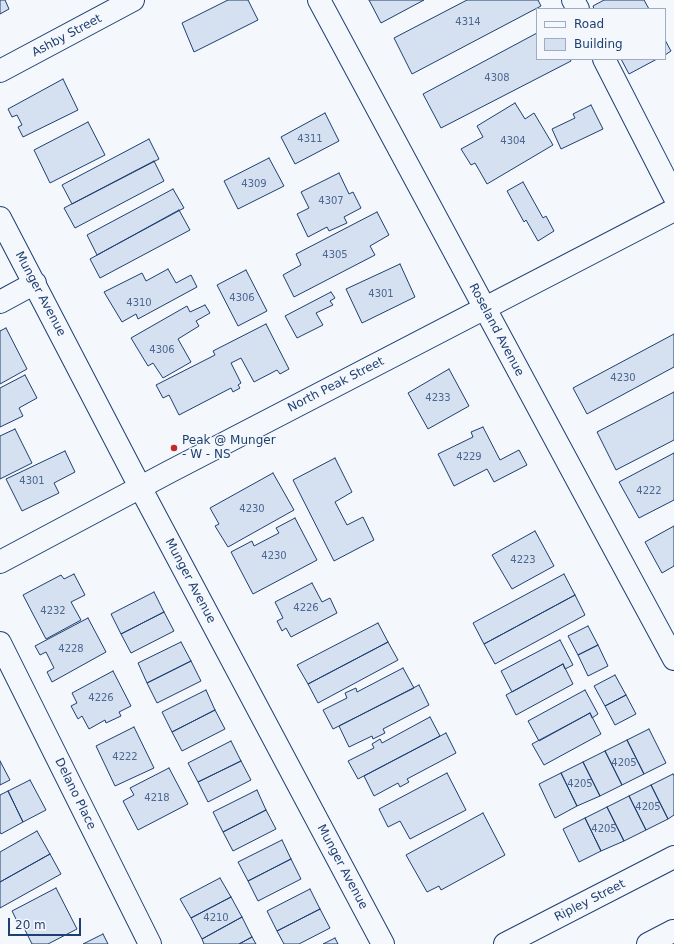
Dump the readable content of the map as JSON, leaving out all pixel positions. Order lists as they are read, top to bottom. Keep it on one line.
{"streets":{"street":["Ashby Street","Munger Avenue","Roseland Avenue","North Peak Street","Delano Place","Ripley Street"]},"crossings":[["Munger Avenue","North Peak Street"],["Roseland Avenue","North Peak Street"]],"places":["Peak @ Munger - W - NS"],"house_numbers":["4314","4308","4311","4304","4309","4307","4305","4301","4306","4310","4306","4230","4233","4229","4301","4222","4230","4230","4223","4226","4232","4228","4226","4222","4205","4205","4218","4205","4205","4210"],"legend":["Road","Building"],"scale_bar":"20 m"}
